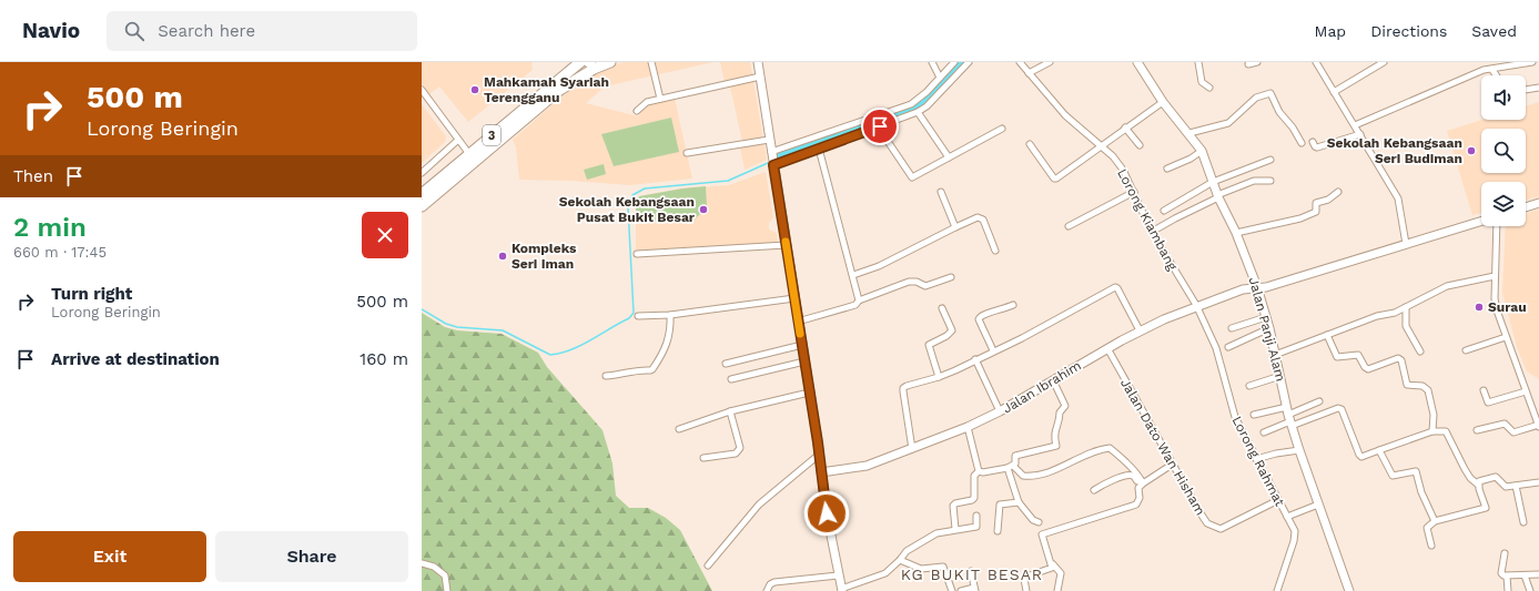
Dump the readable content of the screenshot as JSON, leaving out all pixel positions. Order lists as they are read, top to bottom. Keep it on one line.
{"streets":{"highway":["3"],"main road":["Jalan Panji Alam","Jalan Ibrahim"],"street":["Lorong Kiambang","Jalan Dato Wan Hisham","Lorong Rahmat"]},"crossings":[["Lorong Kiambang","Jalan Ibrahim"],["Lorong Kiambang","Lorong Rahmat"],["Jalan Panji Alam","Jalan Ibrahim"],["Jalan Ibrahim","Jalan Dato Wan Hisham"],["Jalan Ibrahim","Lorong Rahmat"],["Jalan Dato Wan Hisham","Lorong Rahmat"]],"districts":["KG BUKIT BESAR"],"places":["Mahkamah Syariah Terengganu","Sekolah Kebangsaan Seri Budiman","Sekolah Kebangsaan Pusat Bukit Besar","Kompleks Seri Iman","Surau"],"page":{"header":"Navio","search":"Search here","nav":["Map","Directions","Saved"],"turn":["500 m","Lorong Beringin"],"then":"Then","heading":["2 min","660 m · 17:45"],"list":[{"name":"Turn right","note":"Lorong Beringin","value":"500 m"},{"name":"Arrive at destination","value":"160 m"}],"buttons":["Exit","Share"]}}
